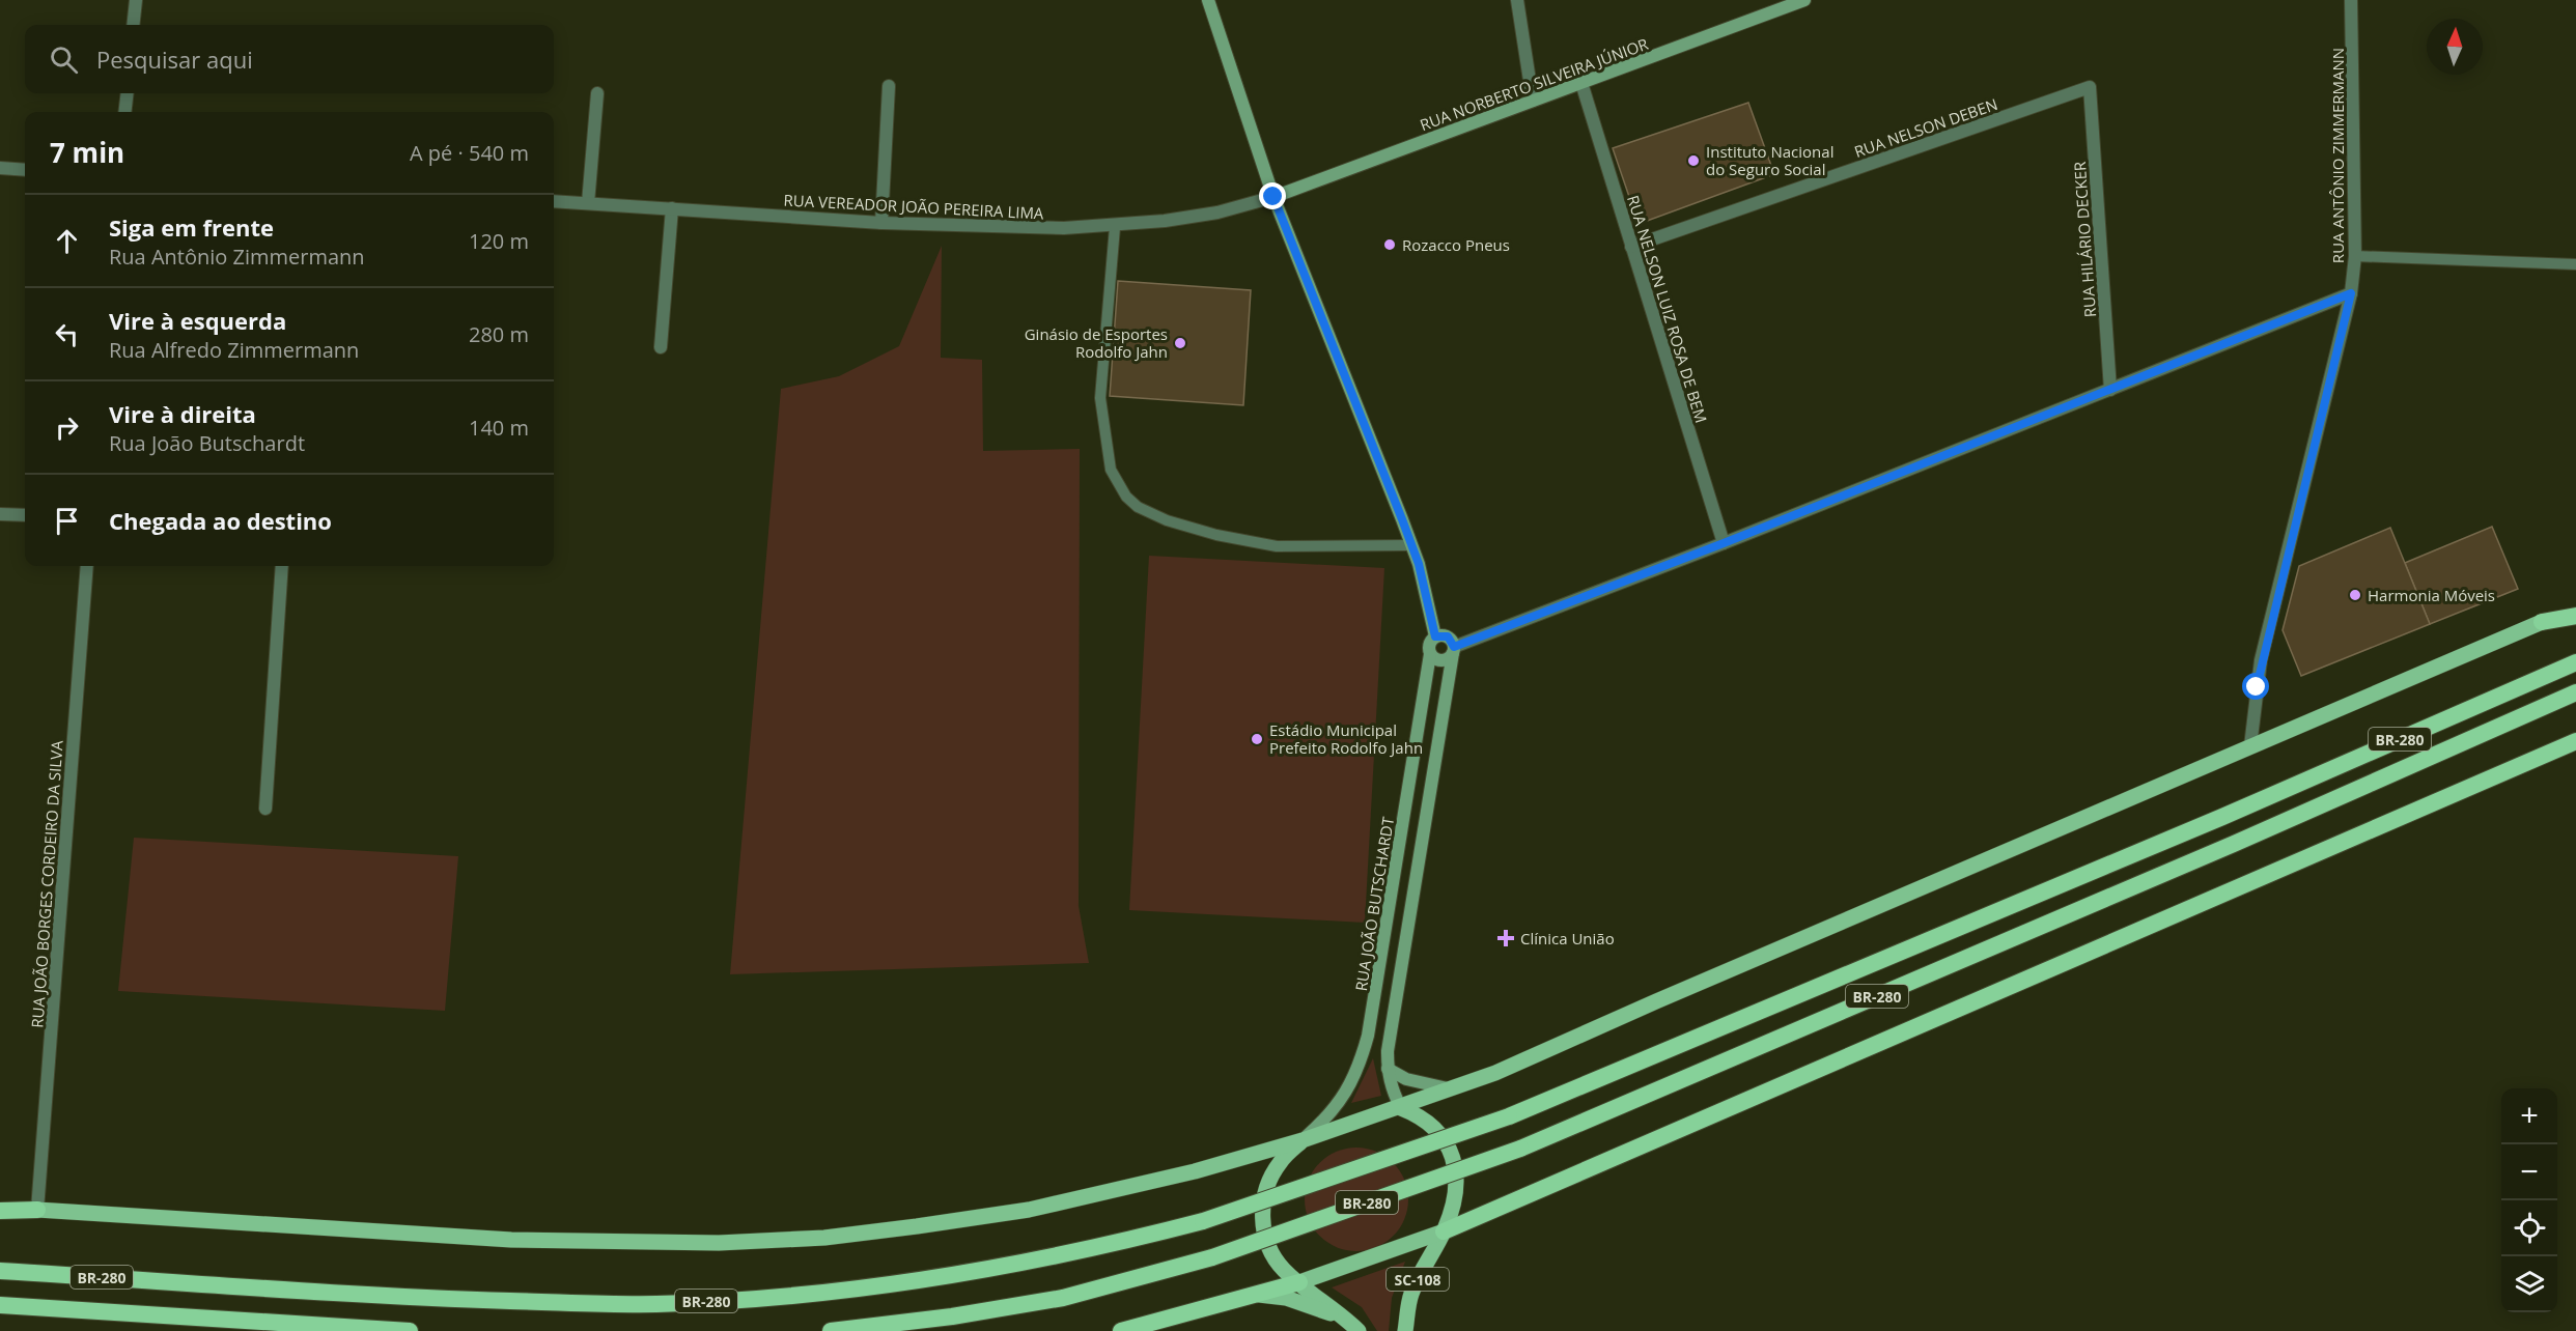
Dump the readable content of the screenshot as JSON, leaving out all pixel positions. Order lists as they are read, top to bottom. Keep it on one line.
{"streets":{"highway":["BR-280"],"main road":["RUA NORBERTO SILVEIRA JÚNIOR","RUA JOÃO BUTSCHARDT","SC-108"],"street":["RUA NELSON DEBEN","RUA ANTÔNIO ZIMMERMANN","RUA VEREADOR JOÃO PEREIRA LIMA","RUA HILÁRIO DECKER","RUA NELSON LUIZ ROSA DE BEM","RUA JOÃO BORGES CORDEIRO DA SILVA"]},"crossings":[["RUA NORBERTO SILVEIRA JÚNIOR","RUA VEREADOR JOÃO PEREIRA LIMA"],["RUA NORBERTO SILVEIRA JÚNIOR","RUA NELSON LUIZ ROSA DE BEM"],["RUA NELSON DEBEN","RUA HILÁRIO DECKER"],["RUA NELSON DEBEN","RUA NELSON LUIZ ROSA DE BEM"],["RUA JOÃO BUTSCHARDT","SC-108"]],"places":{"other":["Instituto Nacional do Seguro Social","Rozacco Pneus","Ginásio de Esportes Rodolfo Jahn","Harmonia Móveis","Estádio Municipal Prefeito Rodolfo Jahn"],"health":["Clínica União"]},"north":"top","page":{"search":"Pesquisar aqui","heading":["7 min","A pé · 540 m"],"list":[["Siga em frente","Rua Antônio Zimmermann","120 m"],["Vire à esquerda","Rua Alfredo Zimmermann","280 m"],["Vire à direita","Rua João Butschardt","140 m"],"Chegada ao destino"],"map_buttons":["+","−"]}}
